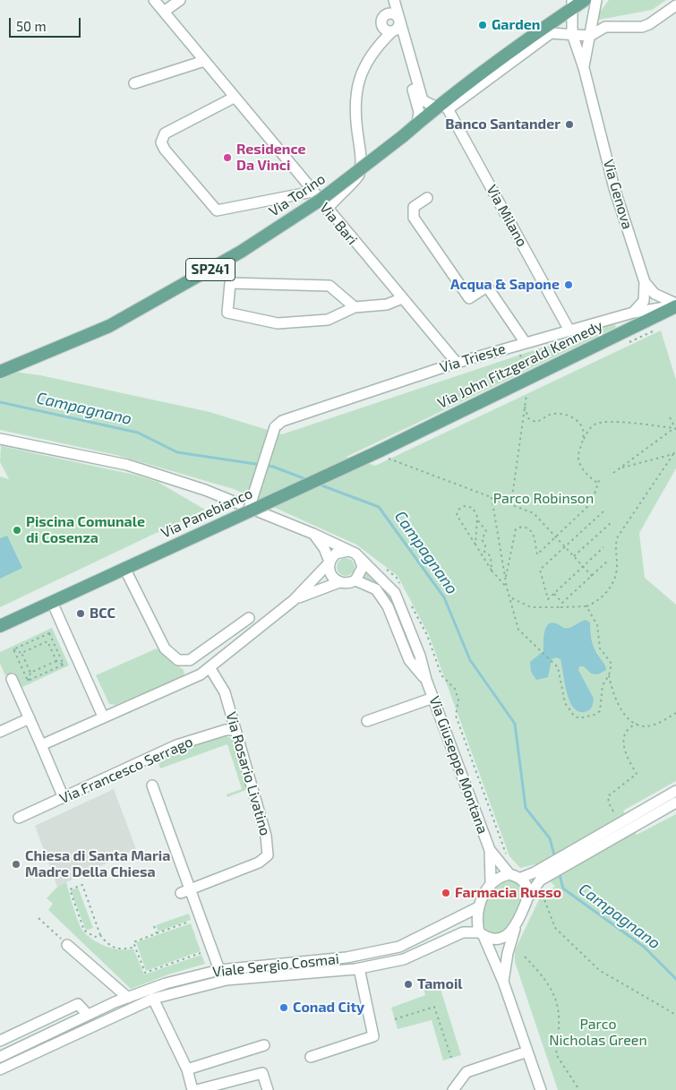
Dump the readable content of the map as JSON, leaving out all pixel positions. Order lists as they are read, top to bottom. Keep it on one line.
{"streets":{"main road":["Via Torino","SP241","Via John Fitzgerald Kennedy","Via Panebianco"],"street":["Via Genova","Via Milano","Via Bari","Via Trieste","Via Giuseppe Montana","Via Francesco Serrago","Via Rosario Livatino","Viale Sergio Cosmai"]},"crossings":[["Via Genova","Via Torino"],["Via Genova","Via Trieste"],["Via Genova","Via John Fitzgerald Kennedy"],["Via Torino","Via Milano"],["Via Milano","Via Trieste"],["Via Bari","Via Trieste"],["Via Trieste","Via John Fitzgerald Kennedy"],["Via Trieste","Via Panebianco"],["Via John Fitzgerald Kennedy","Via Panebianco"],["Via Giuseppe Montana","Viale Sergio Cosmai"],["Via Francesco Serrago","Via Rosario Livatino"]],"water":["Campagnano"],"parks":["Parco Robinson","Parco Nicholas Green"],"places":["Garden","Banco Santander","Residence Da Vinci","Acqua & Sapone","Piscina Comunale di Cosenza","BCC","Chiesa di Santa Maria Madre Della Chiesa","Farmacia Russo","Tamoil","Conad City"],"scale_bar":"50 m"}
